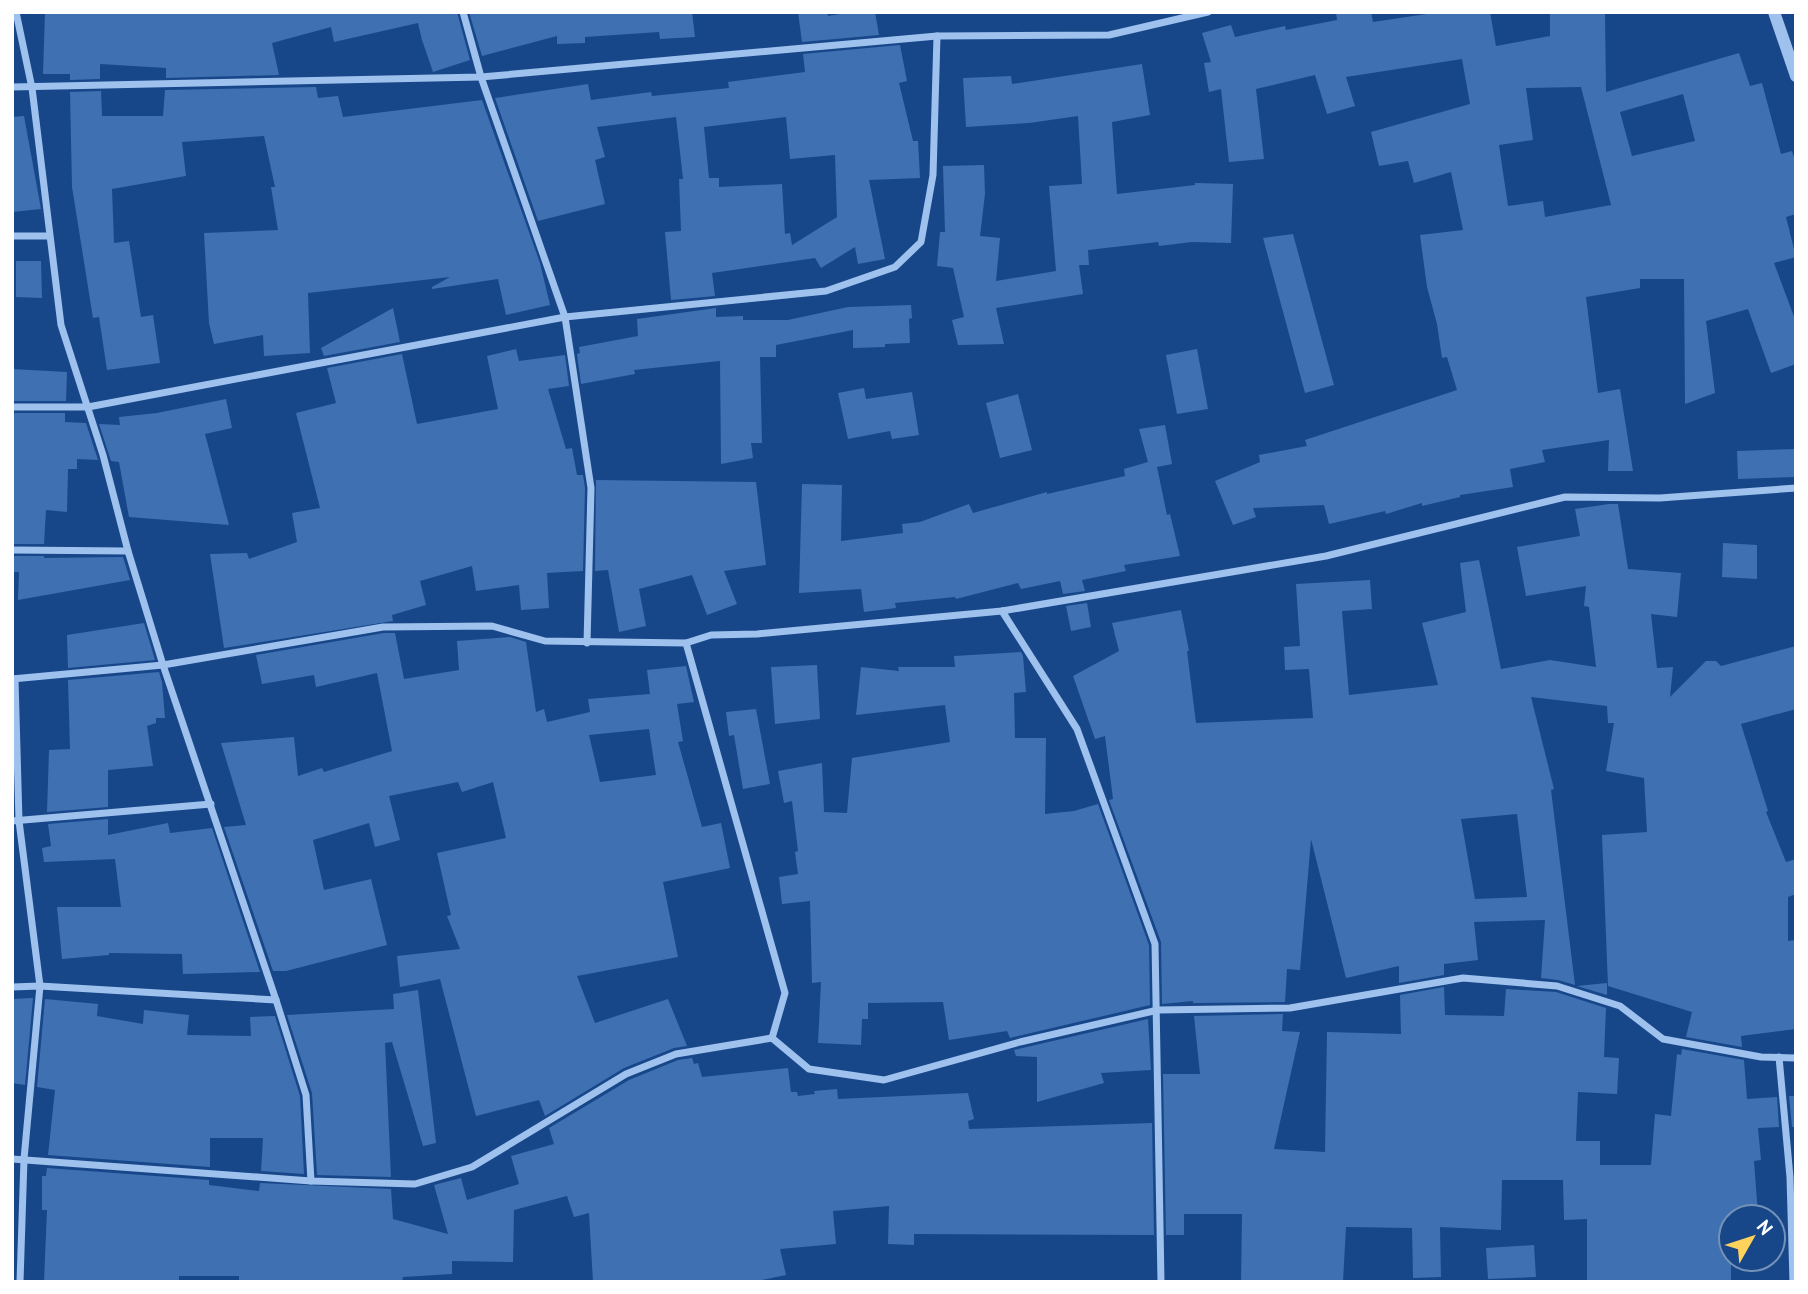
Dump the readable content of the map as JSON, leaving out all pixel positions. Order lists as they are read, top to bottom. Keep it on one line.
{"north":"top right"}
